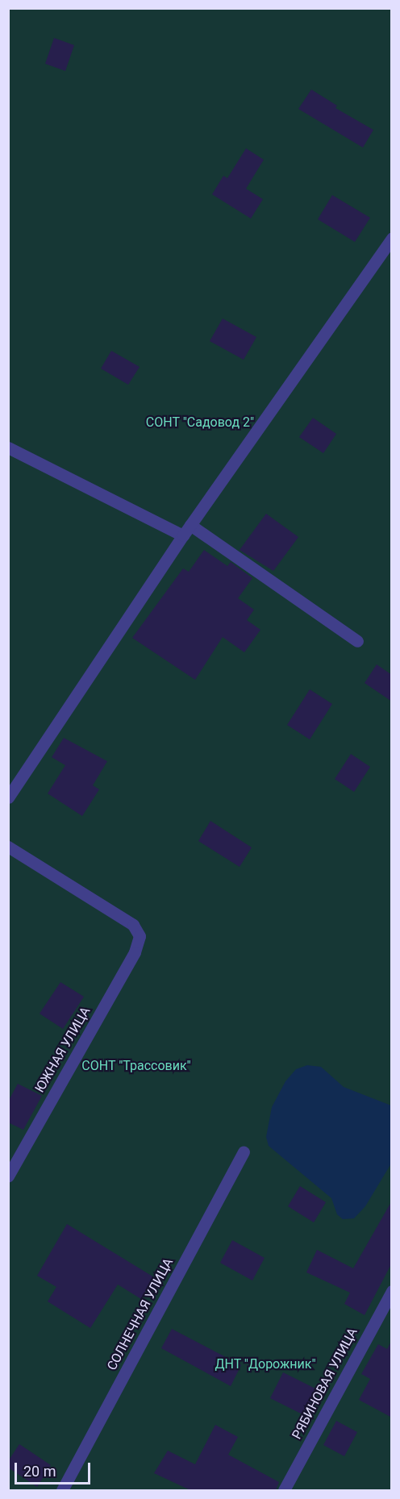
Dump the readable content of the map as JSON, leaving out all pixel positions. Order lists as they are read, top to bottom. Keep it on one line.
{"streets":{"street":["ЮЖНАЯ УЛИЦА","СОЛНЕЧНАЯ УЛИЦА","РЯБИНОВАЯ УЛИЦА"]},"parks":["СОНТ \"Садовод 2\"","СОНТ \"Трассовик\"","ДНТ \"Дорожник\""],"scale_bar":"20 m"}
